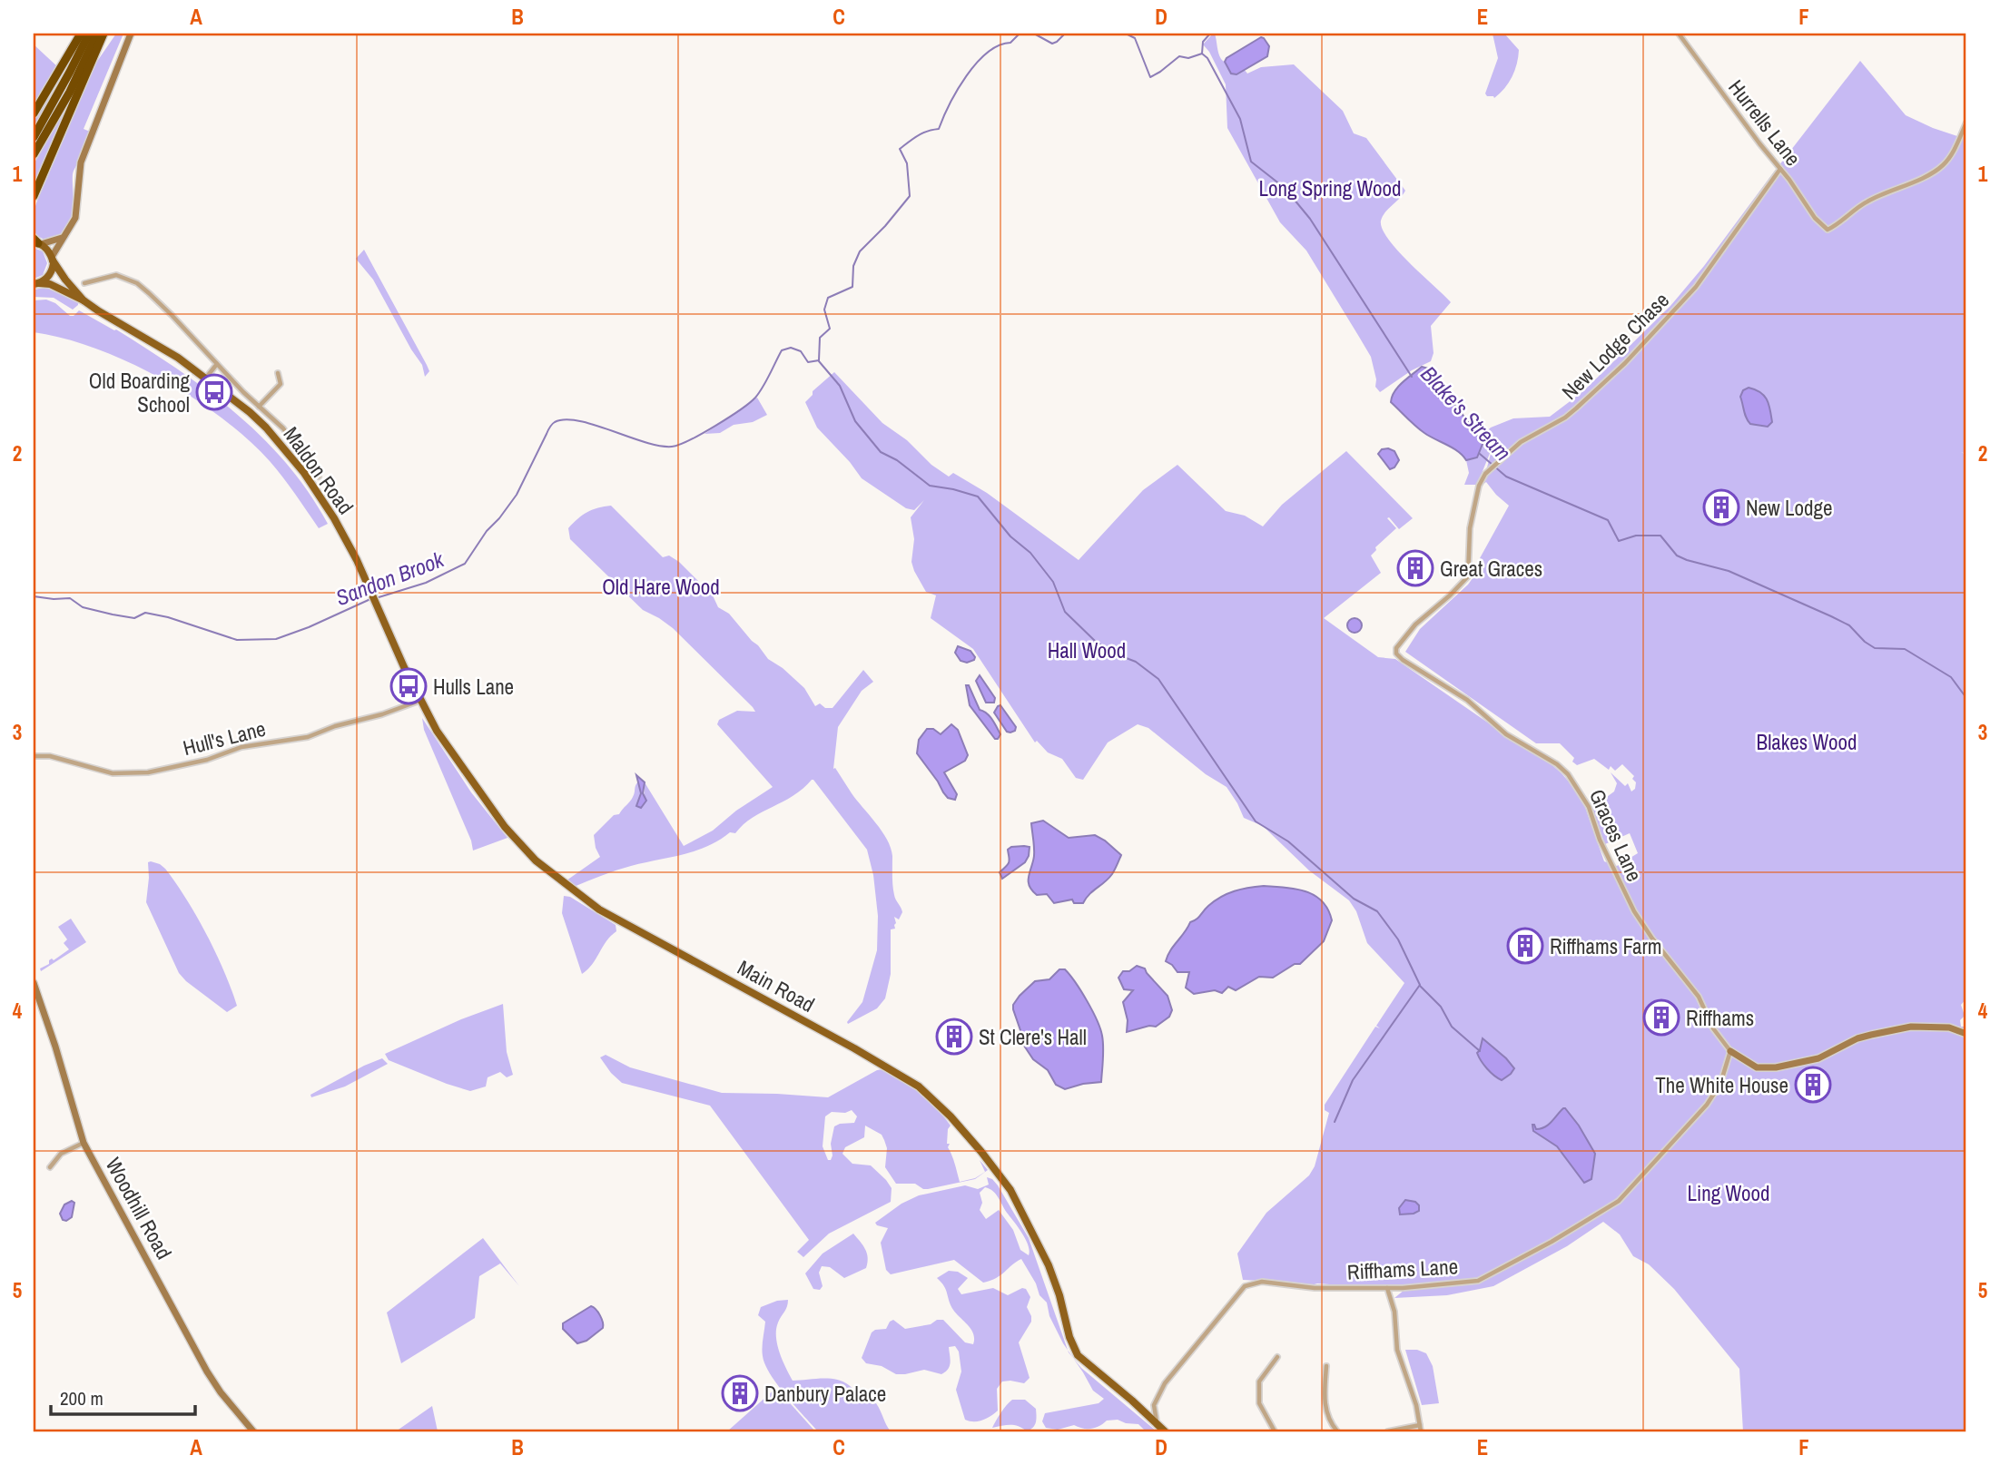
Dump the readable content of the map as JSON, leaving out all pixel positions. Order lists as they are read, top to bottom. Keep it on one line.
{"streets":{"main road":["Maldon Road","Main Road"],"street":["Hurrells Lane","New Lodge Chase","Hull's Lane","Graces Lane","Woodhill Road","Riffhams Lane"]},"crossings":[["Hurrells Lane","New Lodge Chase"],["New Lodge Chase","Graces Lane"],["Maldon Road","Main Road"],["Hull's Lane","Main Road"],["Graces Lane","Riffhams Lane"]],"water":["Blake's Stream","Sandon Brook"],"parks":["Long Spring Wood","Old Hare Wood","Hall Wood","Blakes Wood","Ling Wood"],"places":{"bus stop":["Old Boarding School","Hulls Lane"],"building":["New Lodge","Great Graces","Riffhams Farm","Riffhams","St Clere's Hall","The White House","Danbury Palace"]},"scale_bar":"200 m","grid":{"columns":["A","B","C","D","E","F"],"rows":["1","2","3","4","5"]}}
